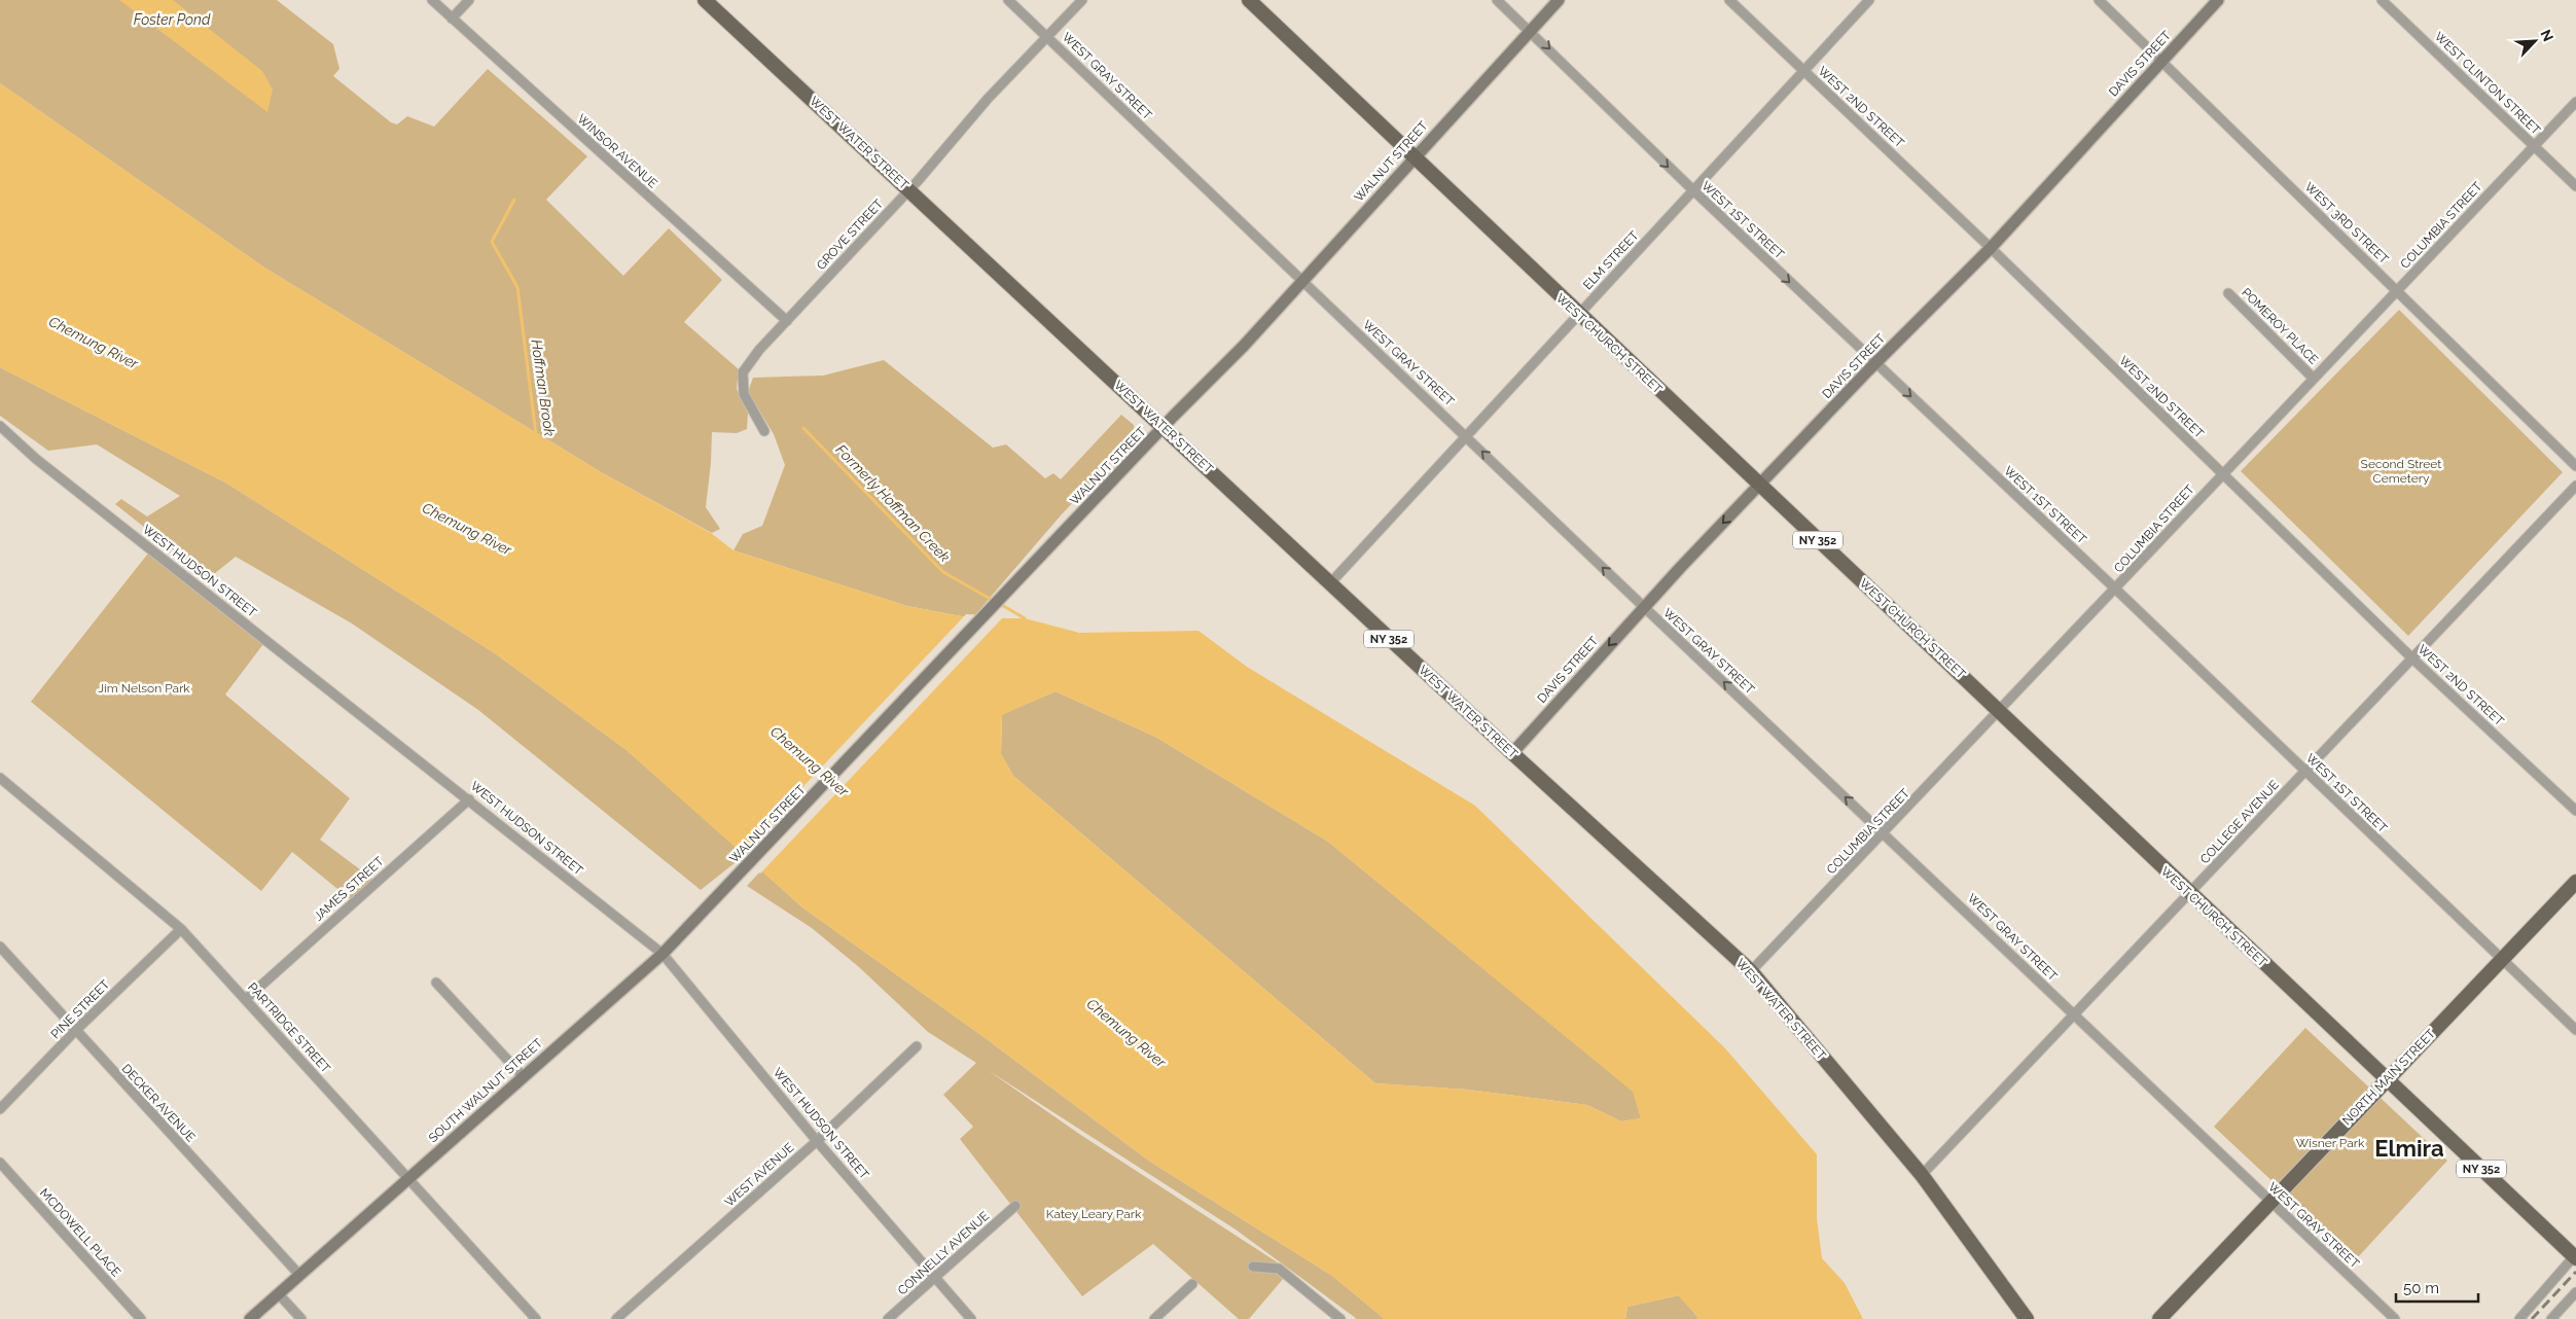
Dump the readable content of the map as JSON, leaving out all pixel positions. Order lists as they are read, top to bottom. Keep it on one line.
{"streets":{"main road":["WEST WATER STREET","WEST CHURCH STREET","NY 352","NORTH MAIN STREET"],"street":["DAVIS STREET","WEST GRAY STREET","WEST CLINTON STREET","WEST 2ND STREET","WINSOR AVENUE","WALNUT STREET","WEST 1ST STREET","WEST 3RD STREET","COLUMBIA STREET","GROVE STREET","ELM STREET","POMEROY PLACE","WEST HUDSON STREET","COLLEGE AVENUE","JAMES STREET","PINE STREET","PARTRIDGE STREET","SOUTH WALNUT STREET","DECKER AVENUE","WEST AVENUE","MCDOWELL PLACE","CONNELLY AVENUE"]},"crossings":[["DAVIS STREET","WEST GRAY STREET"],["DAVIS STREET","WEST 2ND STREET"],["DAVIS STREET","WEST WATER STREET"],["DAVIS STREET","WEST 1ST STREET"],["DAVIS STREET","WEST 3RD STREET"],["DAVIS STREET","WEST CHURCH STREET"],["WEST GRAY STREET","WALNUT STREET"],["WEST GRAY STREET","COLUMBIA STREET"],["WEST GRAY STREET","GROVE STREET"],["WEST GRAY STREET","ELM STREET"],["WEST GRAY STREET","COLLEGE AVENUE"],["WEST GRAY STREET","NORTH MAIN STREET"],["WEST CLINTON STREET","COLUMBIA STREET"],["WEST 2ND STREET","COLUMBIA STREET"],["WEST 2ND STREET","ELM STREET"],["WEST 2ND STREET","COLLEGE AVENUE"],["WEST WATER STREET","WALNUT STREET"],["WEST WATER STREET","COLUMBIA STREET"],["WEST WATER STREET","GROVE STREET"],["WEST WATER STREET","ELM STREET"],["WEST WATER STREET","COLLEGE AVENUE"],["WINSOR AVENUE","GROVE STREET"],["WALNUT STREET","WEST 1ST STREET"],["WALNUT STREET","WEST CHURCH STREET"],["WALNUT STREET","SOUTH WALNUT STREET"],["WEST 1ST STREET","COLUMBIA STREET"],["WEST 1ST STREET","ELM STREET"],["WEST 1ST STREET","COLLEGE AVENUE"],["WEST 1ST STREET","NORTH MAIN STREET"],["WEST 3RD STREET","COLUMBIA STREET"],["COLUMBIA STREET","POMEROY PLACE"],["COLUMBIA STREET","WEST CHURCH STREET"],["ELM STREET","WEST CHURCH STREET"],["WEST CHURCH STREET","COLLEGE AVENUE"],["WEST CHURCH STREET","NORTH MAIN STREET"],["WEST HUDSON STREET","JAMES STREET"],["WEST HUDSON STREET","SOUTH WALNUT STREET"],["WEST HUDSON STREET","WEST AVENUE"],["WEST HUDSON STREET","CONNELLY AVENUE"],["JAMES STREET","PARTRIDGE STREET"],["PINE STREET","PARTRIDGE STREET"],["PINE STREET","DECKER AVENUE"],["PARTRIDGE STREET","SOUTH WALNUT STREET"],["SOUTH WALNUT STREET","DECKER AVENUE"]],"one_way":["DAVIS STREET","WEST 1ST STREET"],"districts":["Elmira"],"water":["Foster Pond","Chemung River","Hoffman Brook","Formerly Hoffman Creek"],"parks":["Second Street Cemetery","Jim Nelson Park","Wisner Park","Katey Leary Park"],"scale_bar":"50 m","north":"top right"}
